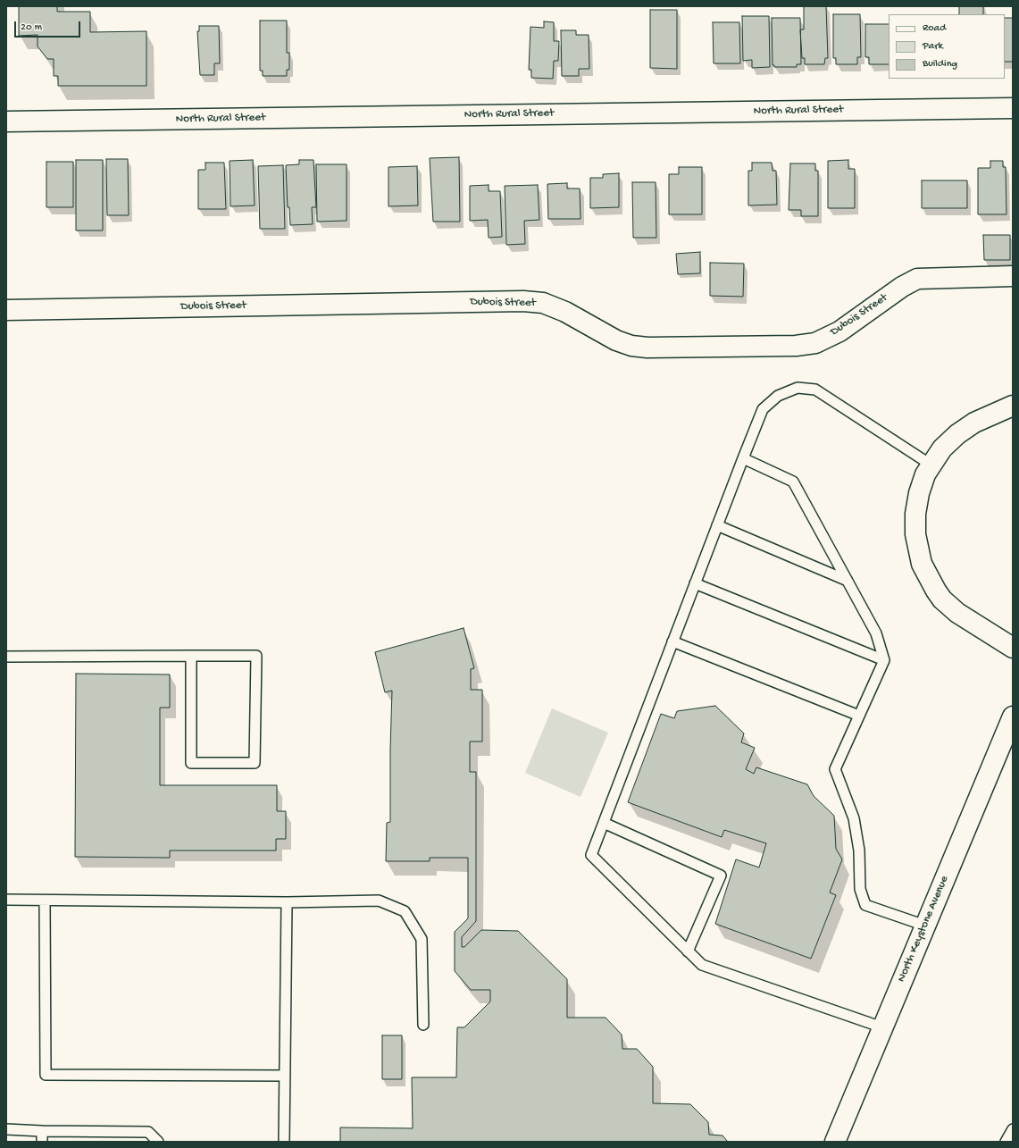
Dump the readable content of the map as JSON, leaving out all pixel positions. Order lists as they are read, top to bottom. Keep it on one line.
{"streets":{"street":["North Rural Street","Dubois Street","North Keystone Avenue"]},"legend":["Road","Park","Building"],"scale_bar":"20 m"}
